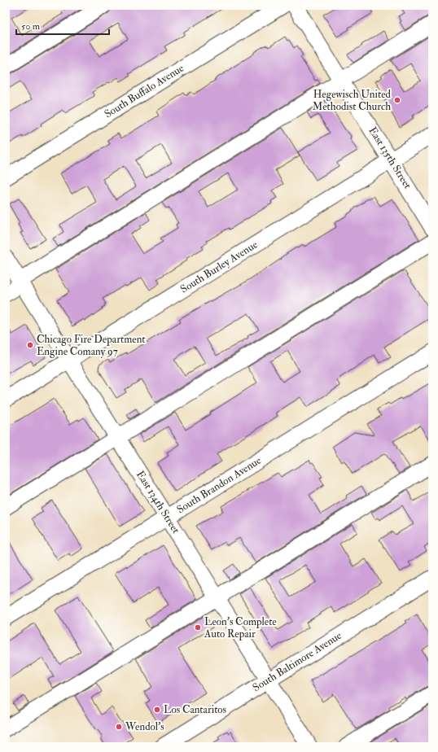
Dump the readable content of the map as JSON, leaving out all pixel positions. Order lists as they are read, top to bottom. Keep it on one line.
{"streets":{"street":["South Buffalo Avenue","East 135th Street","South Burley Avenue","South Brandon Avenue","East 134th Street","South Baltimore Avenue"]},"crossings":[["East 135th Street","South Burley Avenue"],["South Burley Avenue","East 134th Street"],["South Brandon Avenue","East 134th Street"],["East 134th Street","South Baltimore Avenue"]],"places":["Hegewisch United Methodist Church","Chicago Fire Department Engine Comany 97","Leon's Complete Auto Repair","Los Cantaritos","Wendol's"],"scale_bar":"50 m"}
